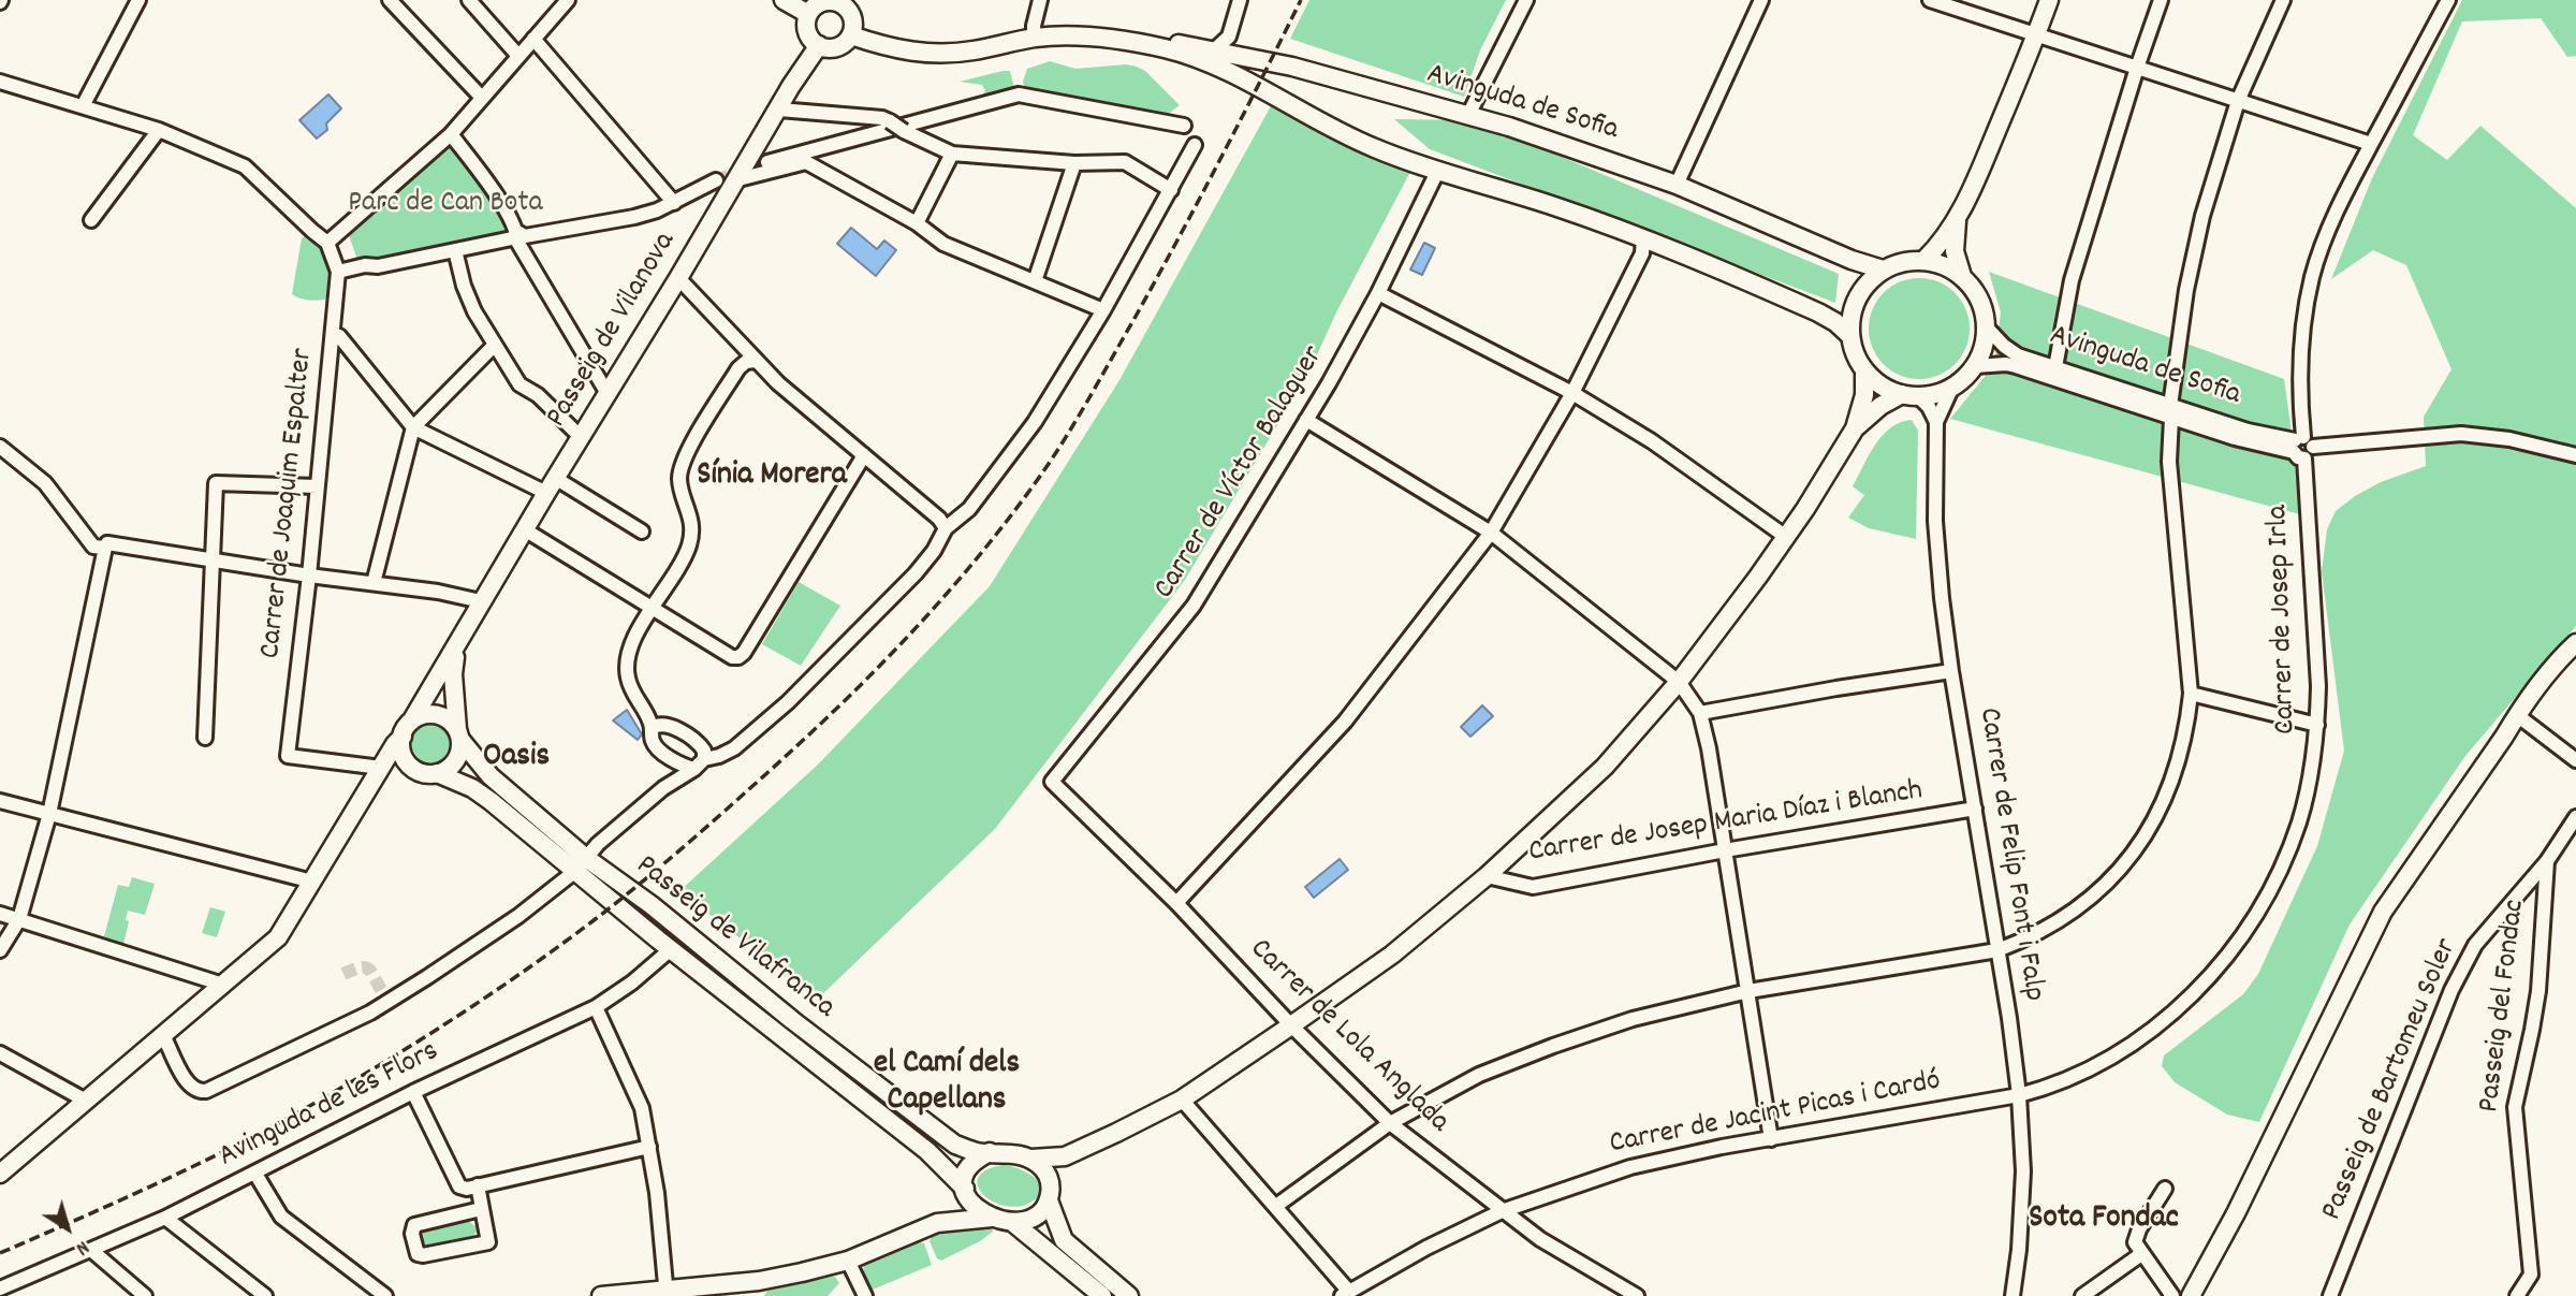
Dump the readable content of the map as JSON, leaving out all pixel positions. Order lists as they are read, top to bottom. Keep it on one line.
{"streets":{"street":["Avinguda de Sofia","Passeig de Vilanova","Carrer de Víctor Balaguer","Carrer de Joaquim Espalter","Carrer de Josep Irla","Carrer de Josep Maria Díaz i Blanch","Carrer de Felip Font i Falp","Passeig de Vilafranca","Passeig del Fondac","Carrer de Lola Anglada","Passeig de Bartomeu Soler","Avinguda de les Flors","Carrer de Jacint Picas i Cardó"]},"crossings":[["Avinguda de Sofia","Passeig de Vilanova"],["Avinguda de Sofia","Carrer de Víctor Balaguer"],["Avinguda de Sofia","Carrer de Josep Irla"],["Avinguda de Sofia","Carrer de Felip Font i Falp"],["Passeig de Vilanova","Carrer de Joaquim Espalter"],["Passeig de Vilanova","Passeig de Vilafranca"],["Carrer de Víctor Balaguer","Carrer de Lola Anglada"],["Carrer de Josep Irla","Carrer de Felip Font i Falp"],["Carrer de Josep Irla","Carrer de Jacint Picas i Cardó"],["Carrer de Josep Maria Díaz i Blanch","Carrer de Felip Font i Falp"],["Carrer de Felip Font i Falp","Carrer de Jacint Picas i Cardó"],["Passeig de Vilafranca","Avinguda de les Flors"],["Passeig del Fondac","Passeig de Bartomeu Soler"],["Carrer de Lola Anglada","Carrer de Jacint Picas i Cardó"]],"districts":["Sínia Morera","Oasis","el Camí dels Capellans","Sota Fondac"],"parks":["Parc de Can Bota"],"north":"bottom right"}
